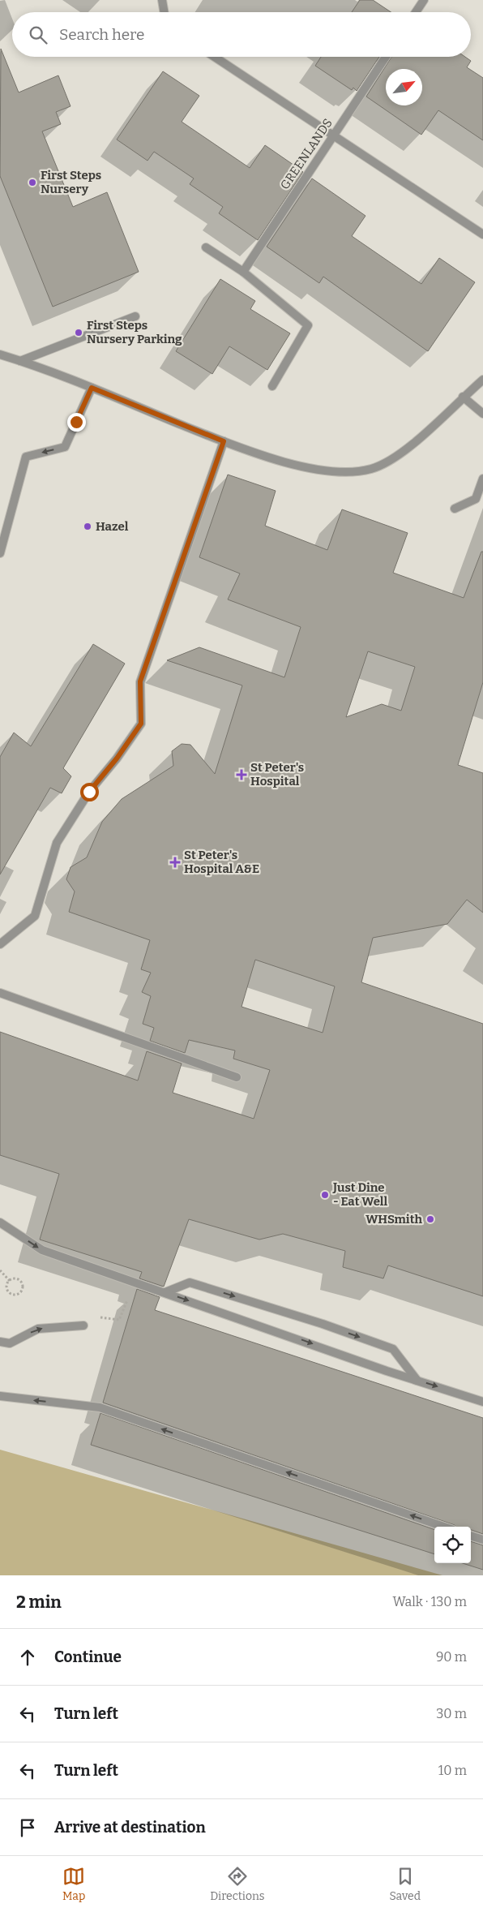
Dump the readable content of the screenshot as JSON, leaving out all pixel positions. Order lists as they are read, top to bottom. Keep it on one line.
{"streets":{"street":["GREENLANDS"]},"places":{"other":["First Steps Nursery","First Steps Nursery Parking","Hazel","Just Dine - Eat Well","WHSmith"],"health":["St Peter's Hospital","St Peter's Hospital A&E"]},"north":"top right","page":{"search":"Search here","heading":["2 min","Walk · 130 m"],"list":[["Continue","90 m"],["Turn left","30 m"],["Turn left","10 m"],"Arrive at destination"],"nav":["Map","Directions","Saved"]}}
